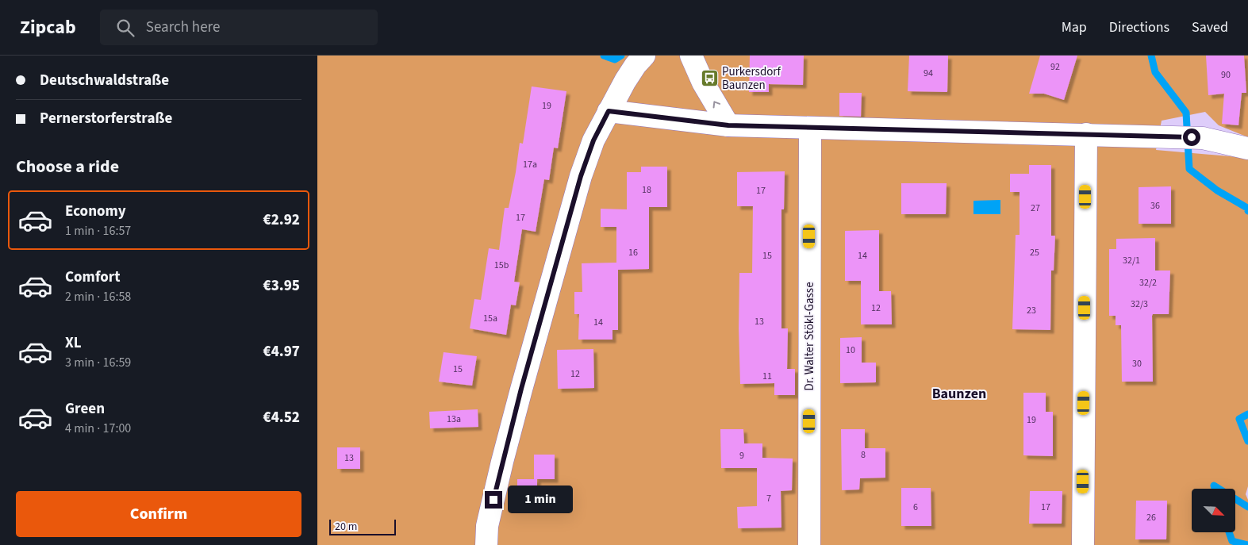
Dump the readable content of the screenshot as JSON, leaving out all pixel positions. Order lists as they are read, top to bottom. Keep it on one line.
{"streets":{"street":["Dr. Walter Stökl-Gasse"]},"districts":["Baunzen"],"places":{"bus stop":["Purkersdorf Baunzen"]},"house_numbers":["92","94","90","19","17a","18","17","36","27","17","16","25","15","14","32/1","15b","32/2","32/3","12","23","15a","13","14","10","30","15","12","11","13a","19","8","9","13","7","6","17","26"],"scale_bar":"20 m","north":"bottom right","page":{"header":"Zipcab","search":"Search here","nav":["Map","Directions","Saved"],"banner":["Deutschwaldstraße","Pernerstorferstraße"],"heading":"Choose a ride","list":[{"name":"Economy","note":"1 min · 16:57","value":"€2.92"},{"name":"Comfort","note":"2 min · 16:58","value":"€3.95"},{"name":"XL","note":"3 min · 16:59","value":"€4.97"},{"name":"Green","note":"4 min · 17:00","value":"€4.52"}],"buttons":"Confirm","bubble":"1 min","scale":"20 m"}}
